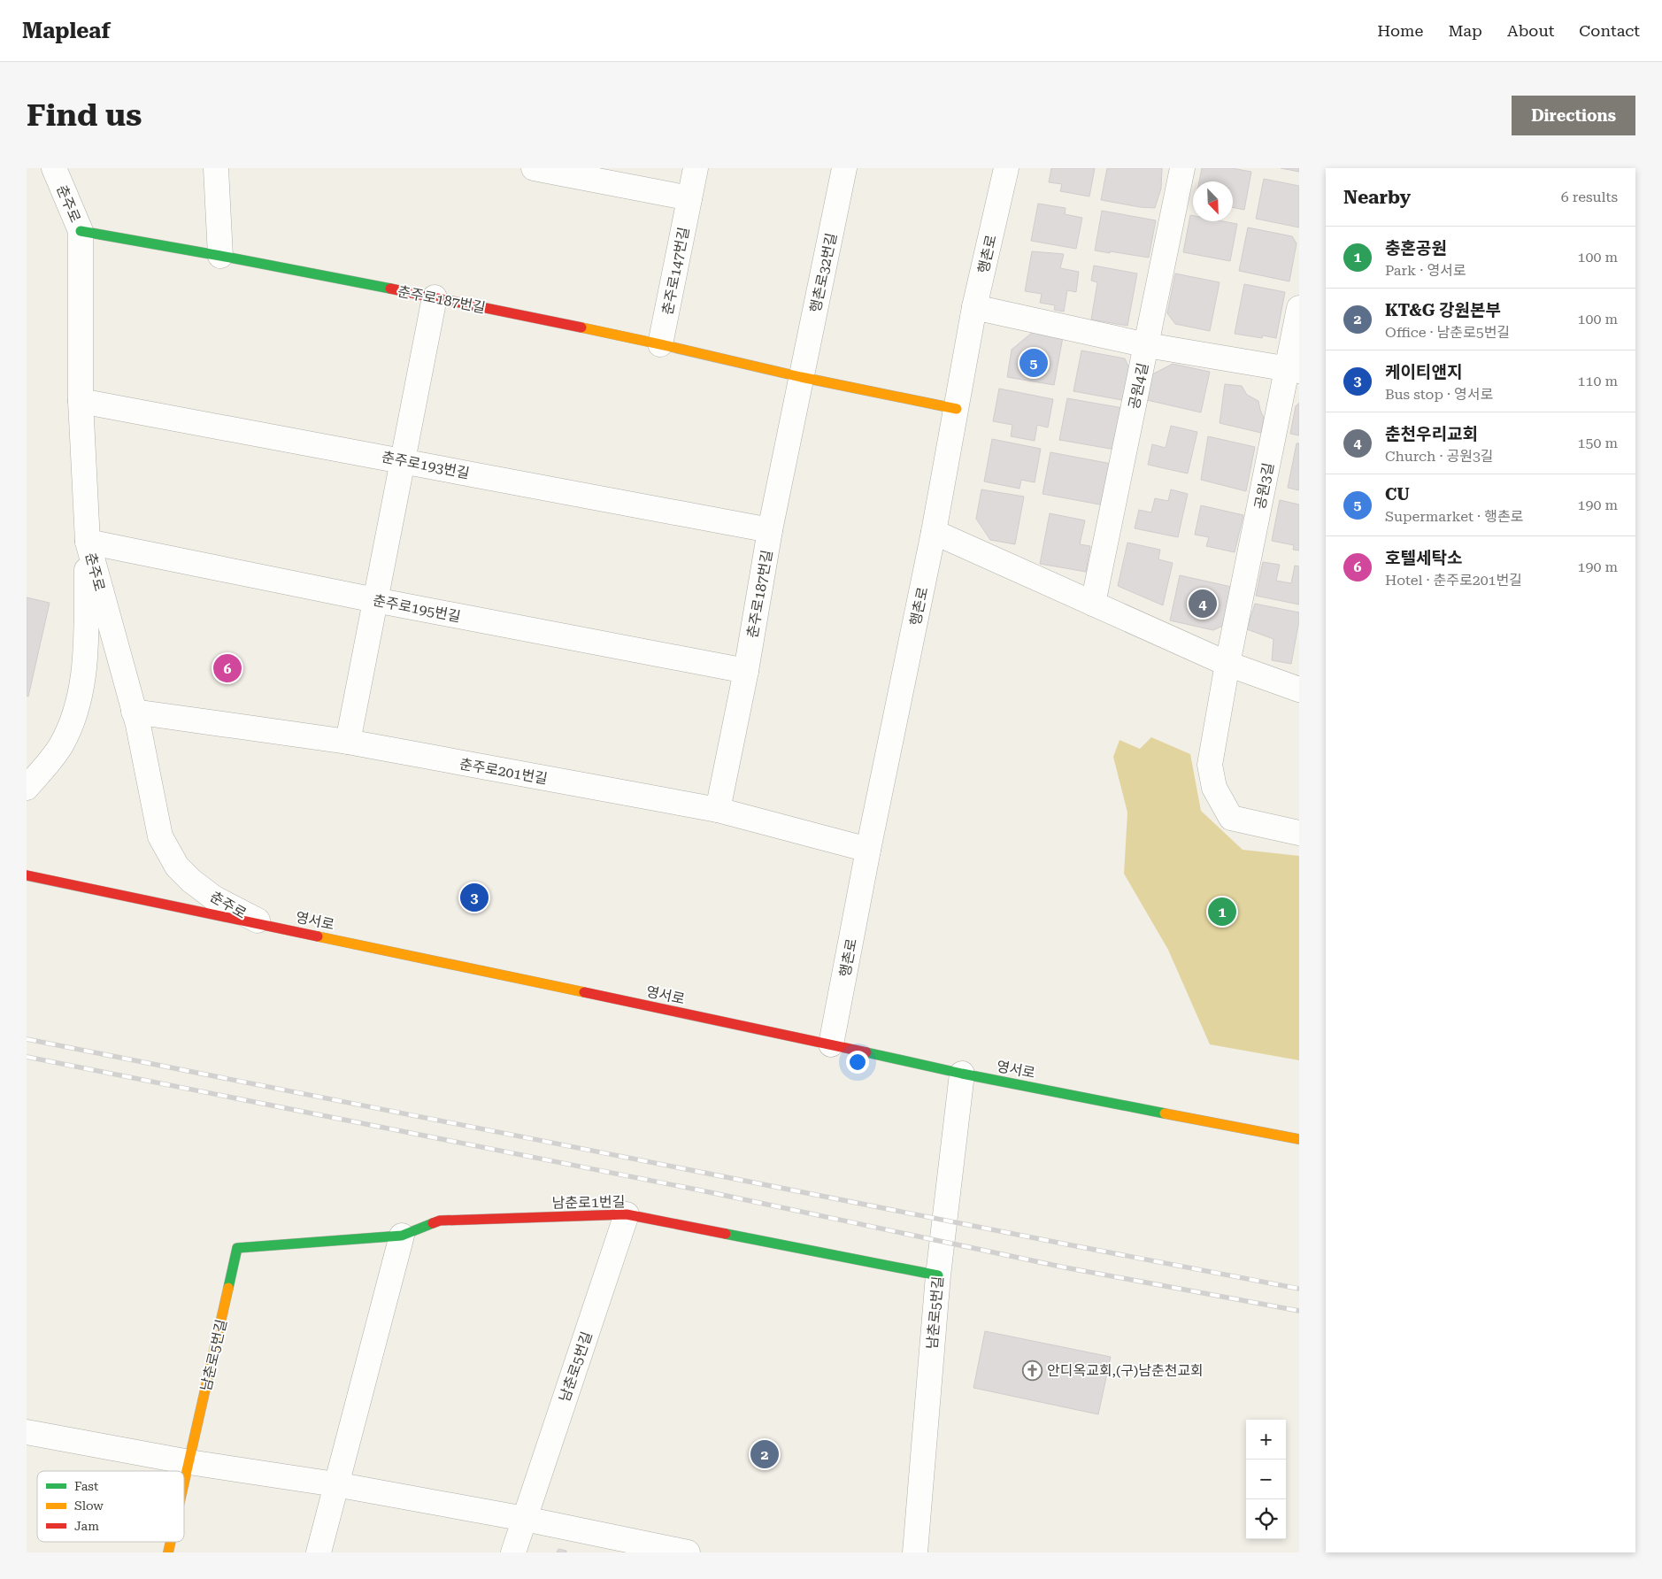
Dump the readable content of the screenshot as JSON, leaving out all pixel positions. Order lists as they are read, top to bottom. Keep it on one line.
{"streets":{"street":["춘주로","행촌로","춘주로147번길","행촌로32번길","춘주로187번길","공원4길","춘주로193번길","공원3길","춘주로195번길","춘주로201번길","영서로","남춘로1번길","남춘로5번길"]},"crossings":[["춘주로","춘주로187번길"],["춘주로","춘주로193번길"],["춘주로","춘주로195번길"],["춘주로","춘주로201번길"],["춘주로","영서로"],["행촌로","춘주로187번길"],["행촌로","춘주로201번길"],["행촌로","영서로"],["춘주로147번길","춘주로187번길"],["행촌로32번길","춘주로187번길"],["춘주로187번길","춘주로193번길"],["춘주로187번길","춘주로195번길"],["춘주로187번길","춘주로201번길"],["영서로","남춘로5번길"],["남춘로1번길","남춘로5번길"]],"places":{"church":["안디옥교회,(구)남춘천교회"]},"legend":["Fast","Slow","Jam"],"north":"bottom right","page":{"header":"Mapleaf","nav":["Home","Map","About","Contact"],"buttons":"Directions","title":"Find us","heading":["Nearby","6 results"],"list":[{"mark":"1","name":"충혼공원","note":"Park · 영서로","value":"100 m"},{"mark":"2","name":"KT&G 강원본부","note":"Office · 남춘로5번길","value":"100 m"},{"mark":"3","name":"케이티앤지","note":"Bus stop · 영서로","value":"110 m"},{"mark":"4","name":"춘천우리교회","note":"Church · 공원3길","value":"150 m"},{"mark":"5","name":"CU","note":"Supermarket · 행촌로","value":"190 m"},{"mark":"6","name":"호텔세탁소","note":"Hotel · 춘주로201번길","value":"190 m"}],"pins":["5","4","6","3","1","2"],"map_buttons":["+","−"]}}
